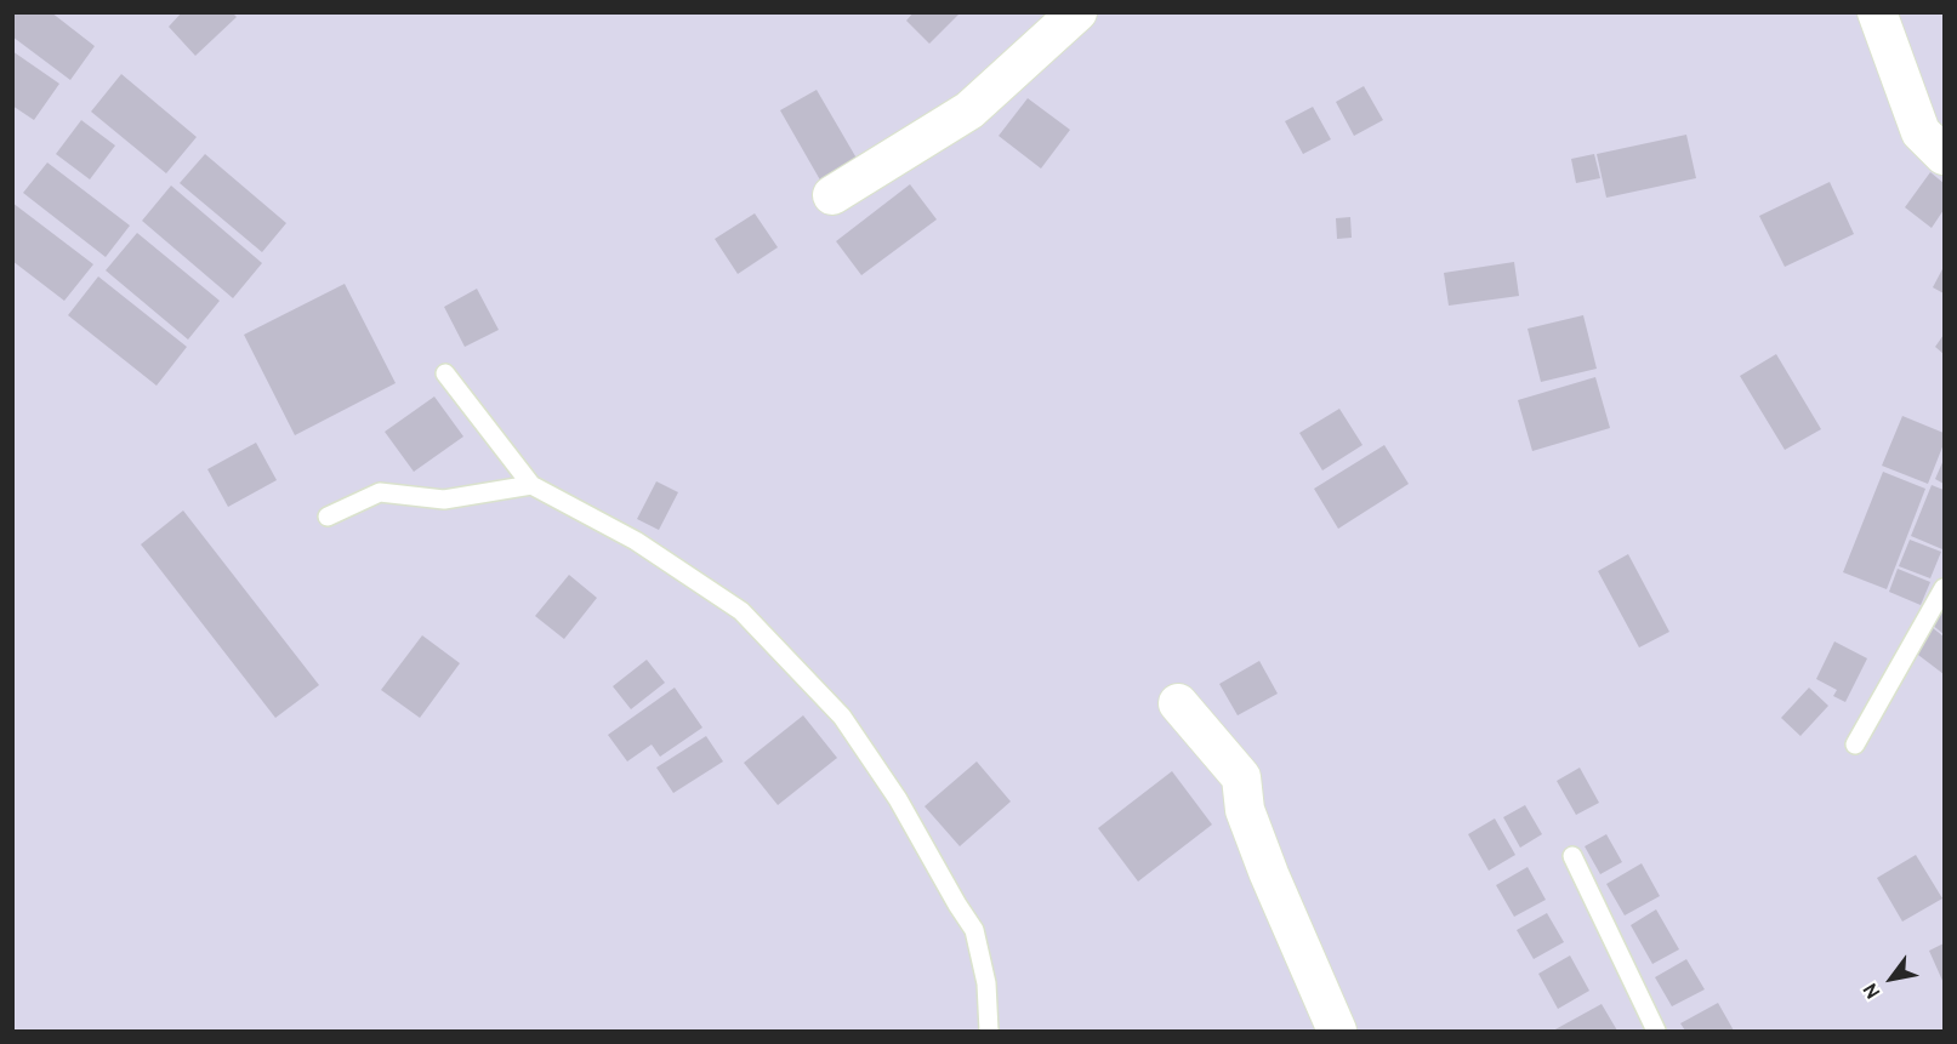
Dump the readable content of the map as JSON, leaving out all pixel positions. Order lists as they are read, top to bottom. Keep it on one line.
{"north":"bottom left"}
